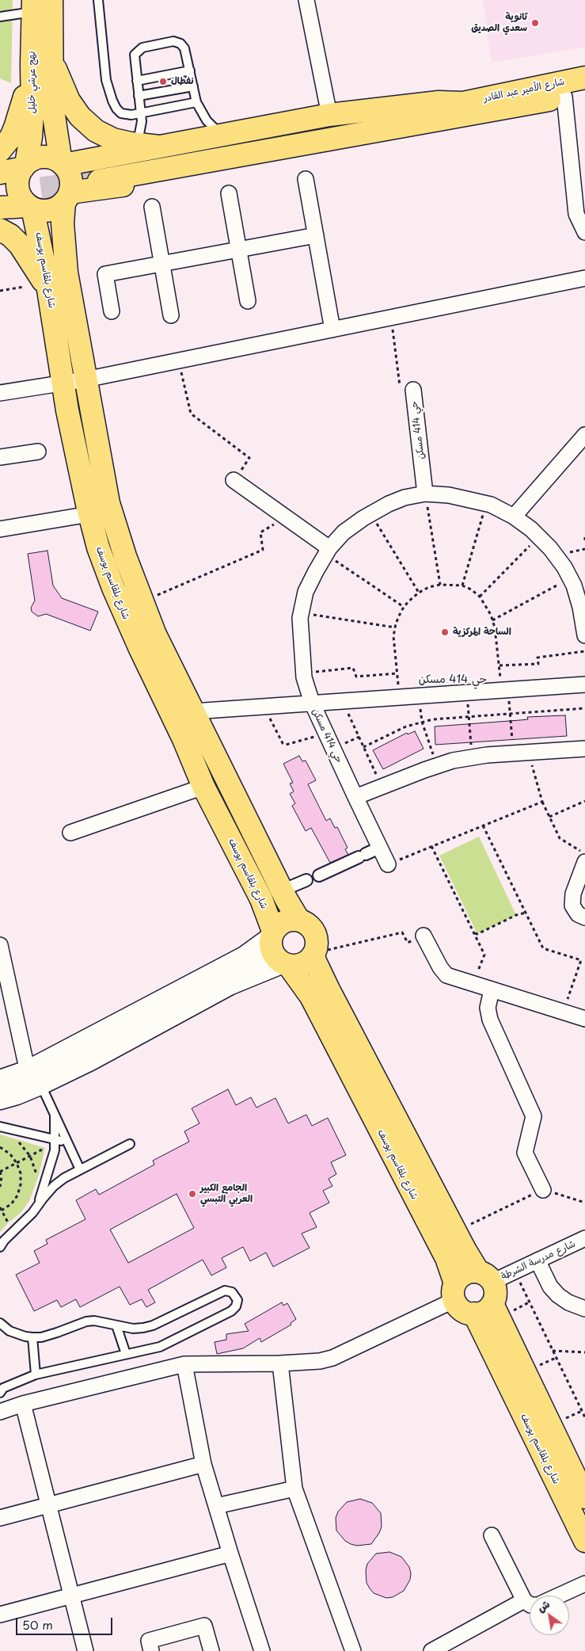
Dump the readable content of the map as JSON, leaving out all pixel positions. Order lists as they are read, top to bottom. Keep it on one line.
{"streets":{"main road":["نهج عرشي خليل","شارع الأمير عبد القادر","شارع بلقاسم يوسف"],"street":["حي 414 مسكن","شارع مدرسة الشرطة"]},"crossings":[["نهج عرشي خليل","شارع بلقاسم يوسف"],["شارع بلقاسم يوسف","شارع مدرسة الشرطة"]],"districts":["حي 414 مسكن"],"places":["ثانوية سعدي الصديق","نفطال","الساحة المركزية","الجامع الكبير العربي التبسي"],"scale_bar":"50 m","north":"top left"}
